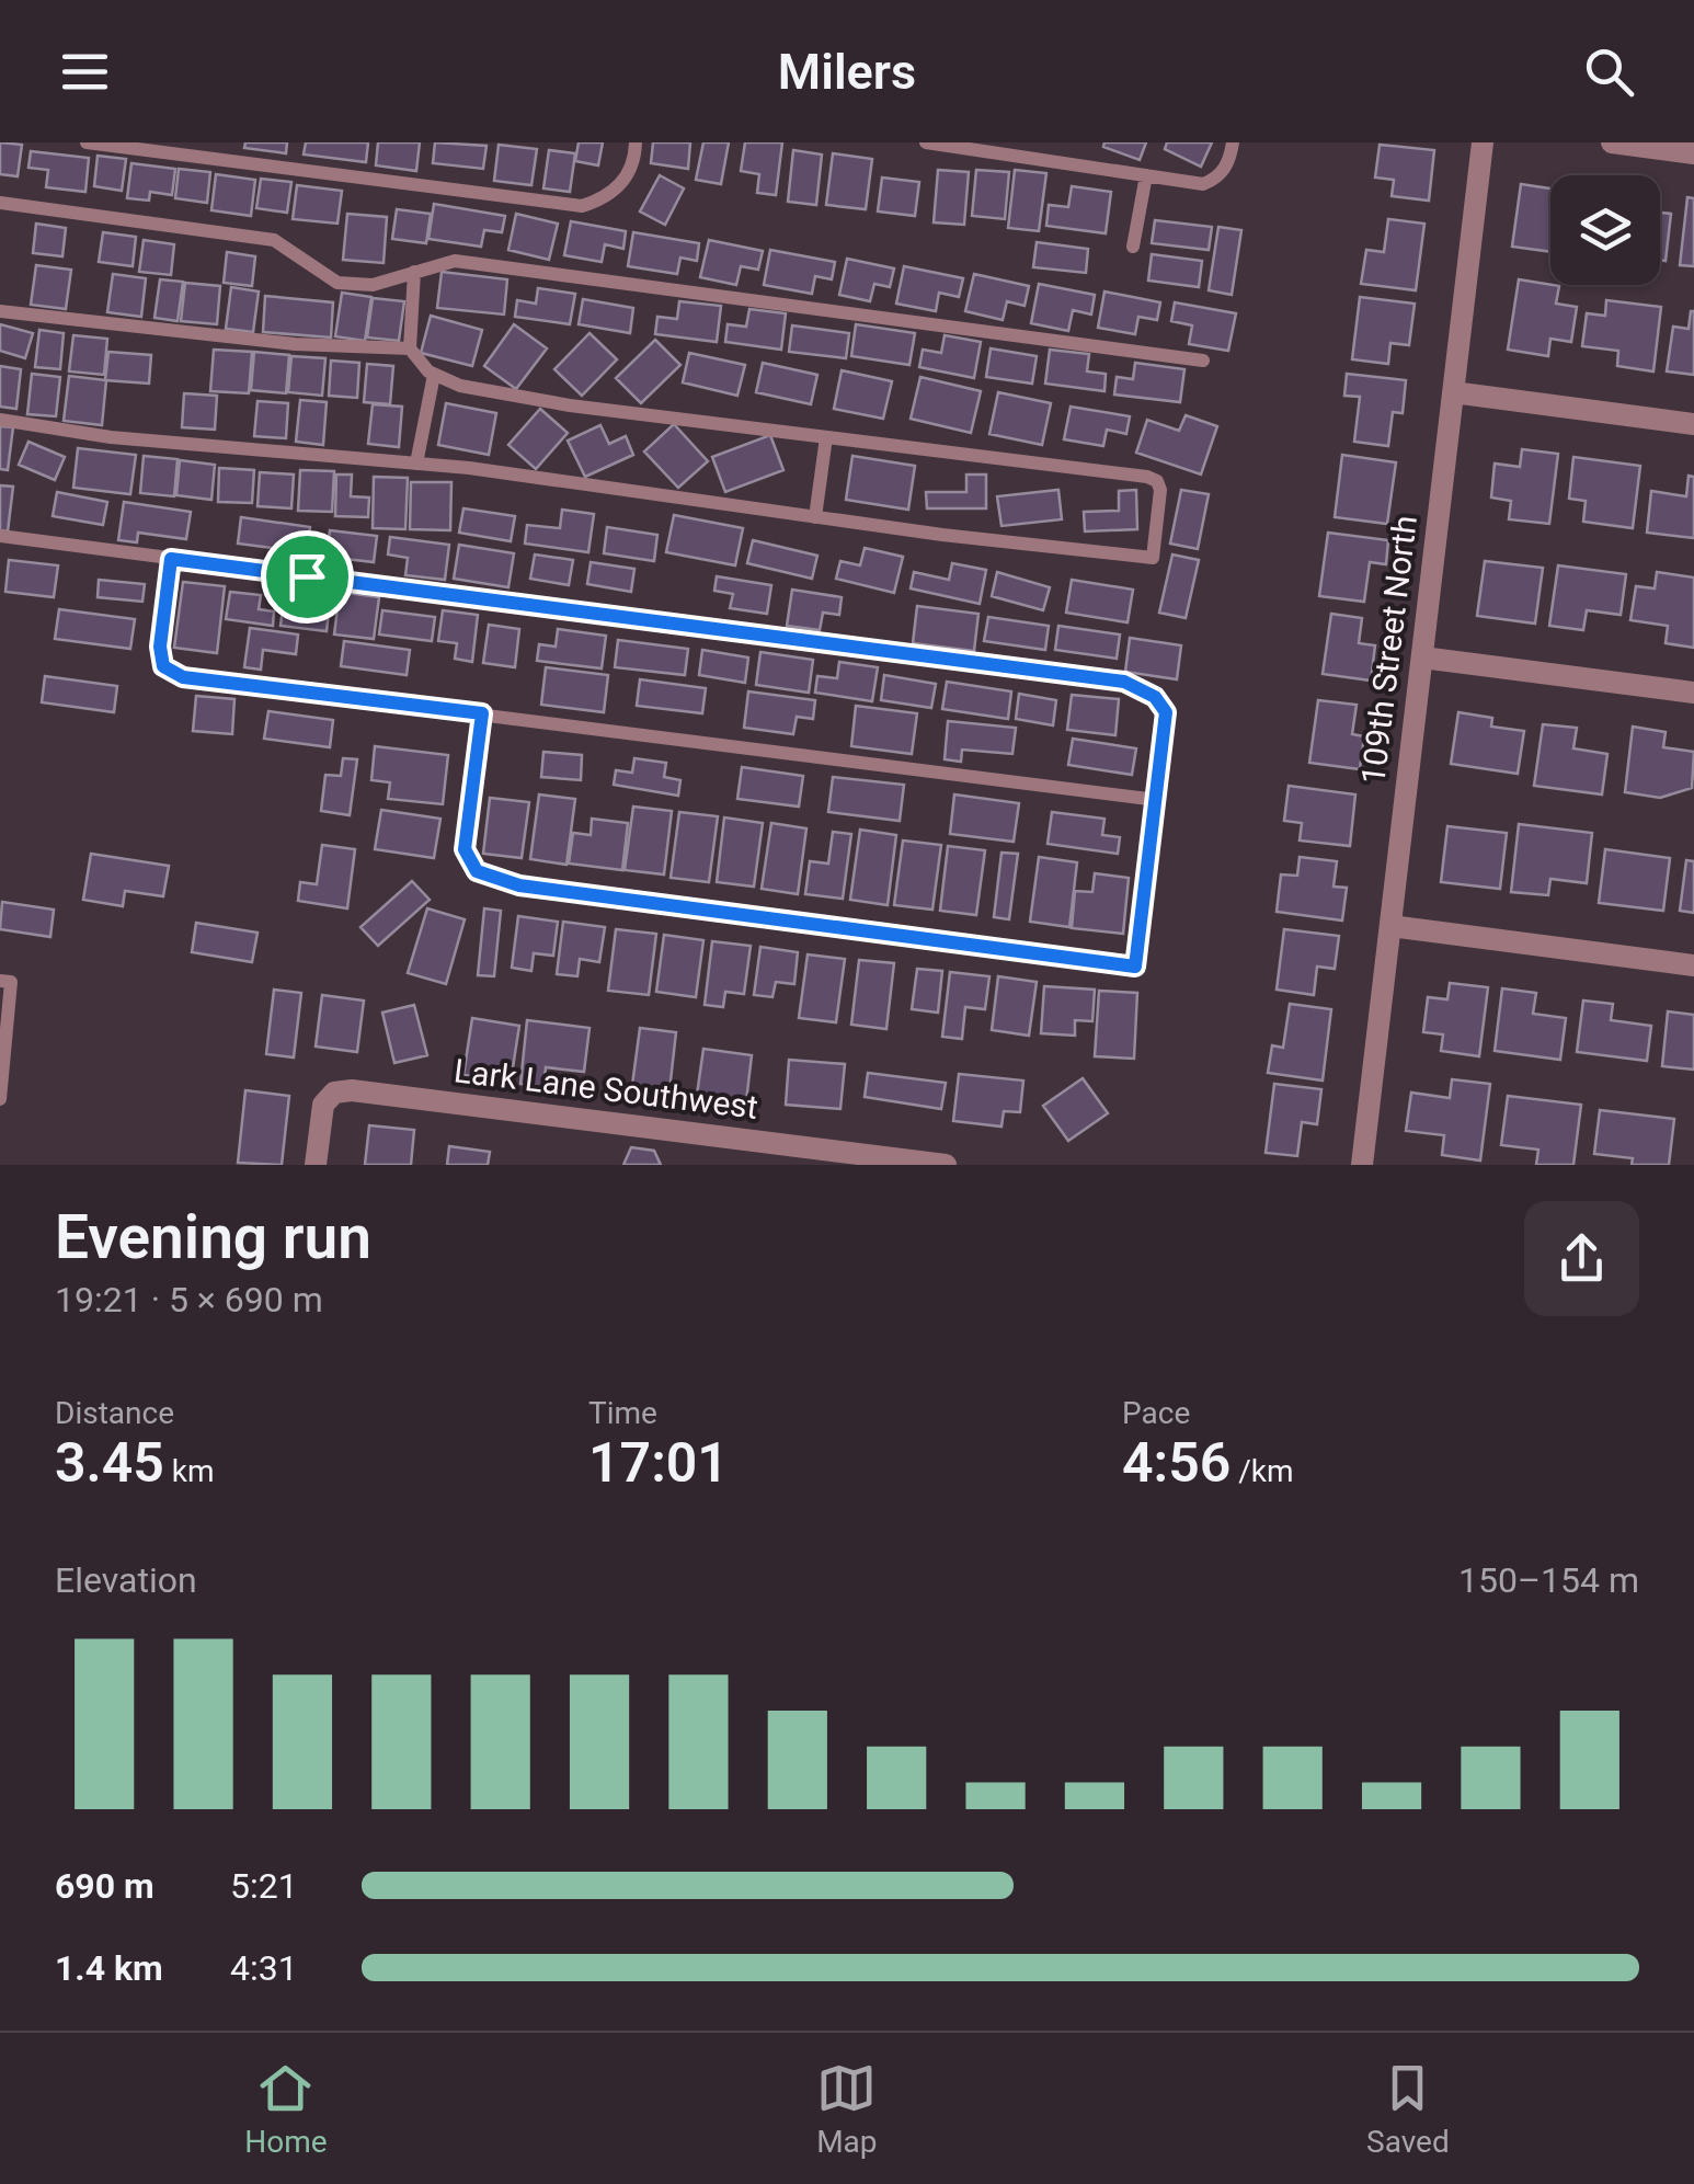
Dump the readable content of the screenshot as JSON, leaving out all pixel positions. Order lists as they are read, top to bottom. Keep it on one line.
{"streets":{"street":["109th Street North","Lark Lane Southwest"]},"page":{"header":"Milers","heading":["Evening run","19:21 · 5 × 690 m"],"stats":[["Distance","3.45 km"],["Time","17:01"],["Pace","4:56 /km"]],"chart":["Elevation","150–154 m"],"list":[{"name":"690 m","note":"5:21"},{"name":"1.4 km","note":"4:31"}],"tabs":["Home","Map","Saved"]}}
